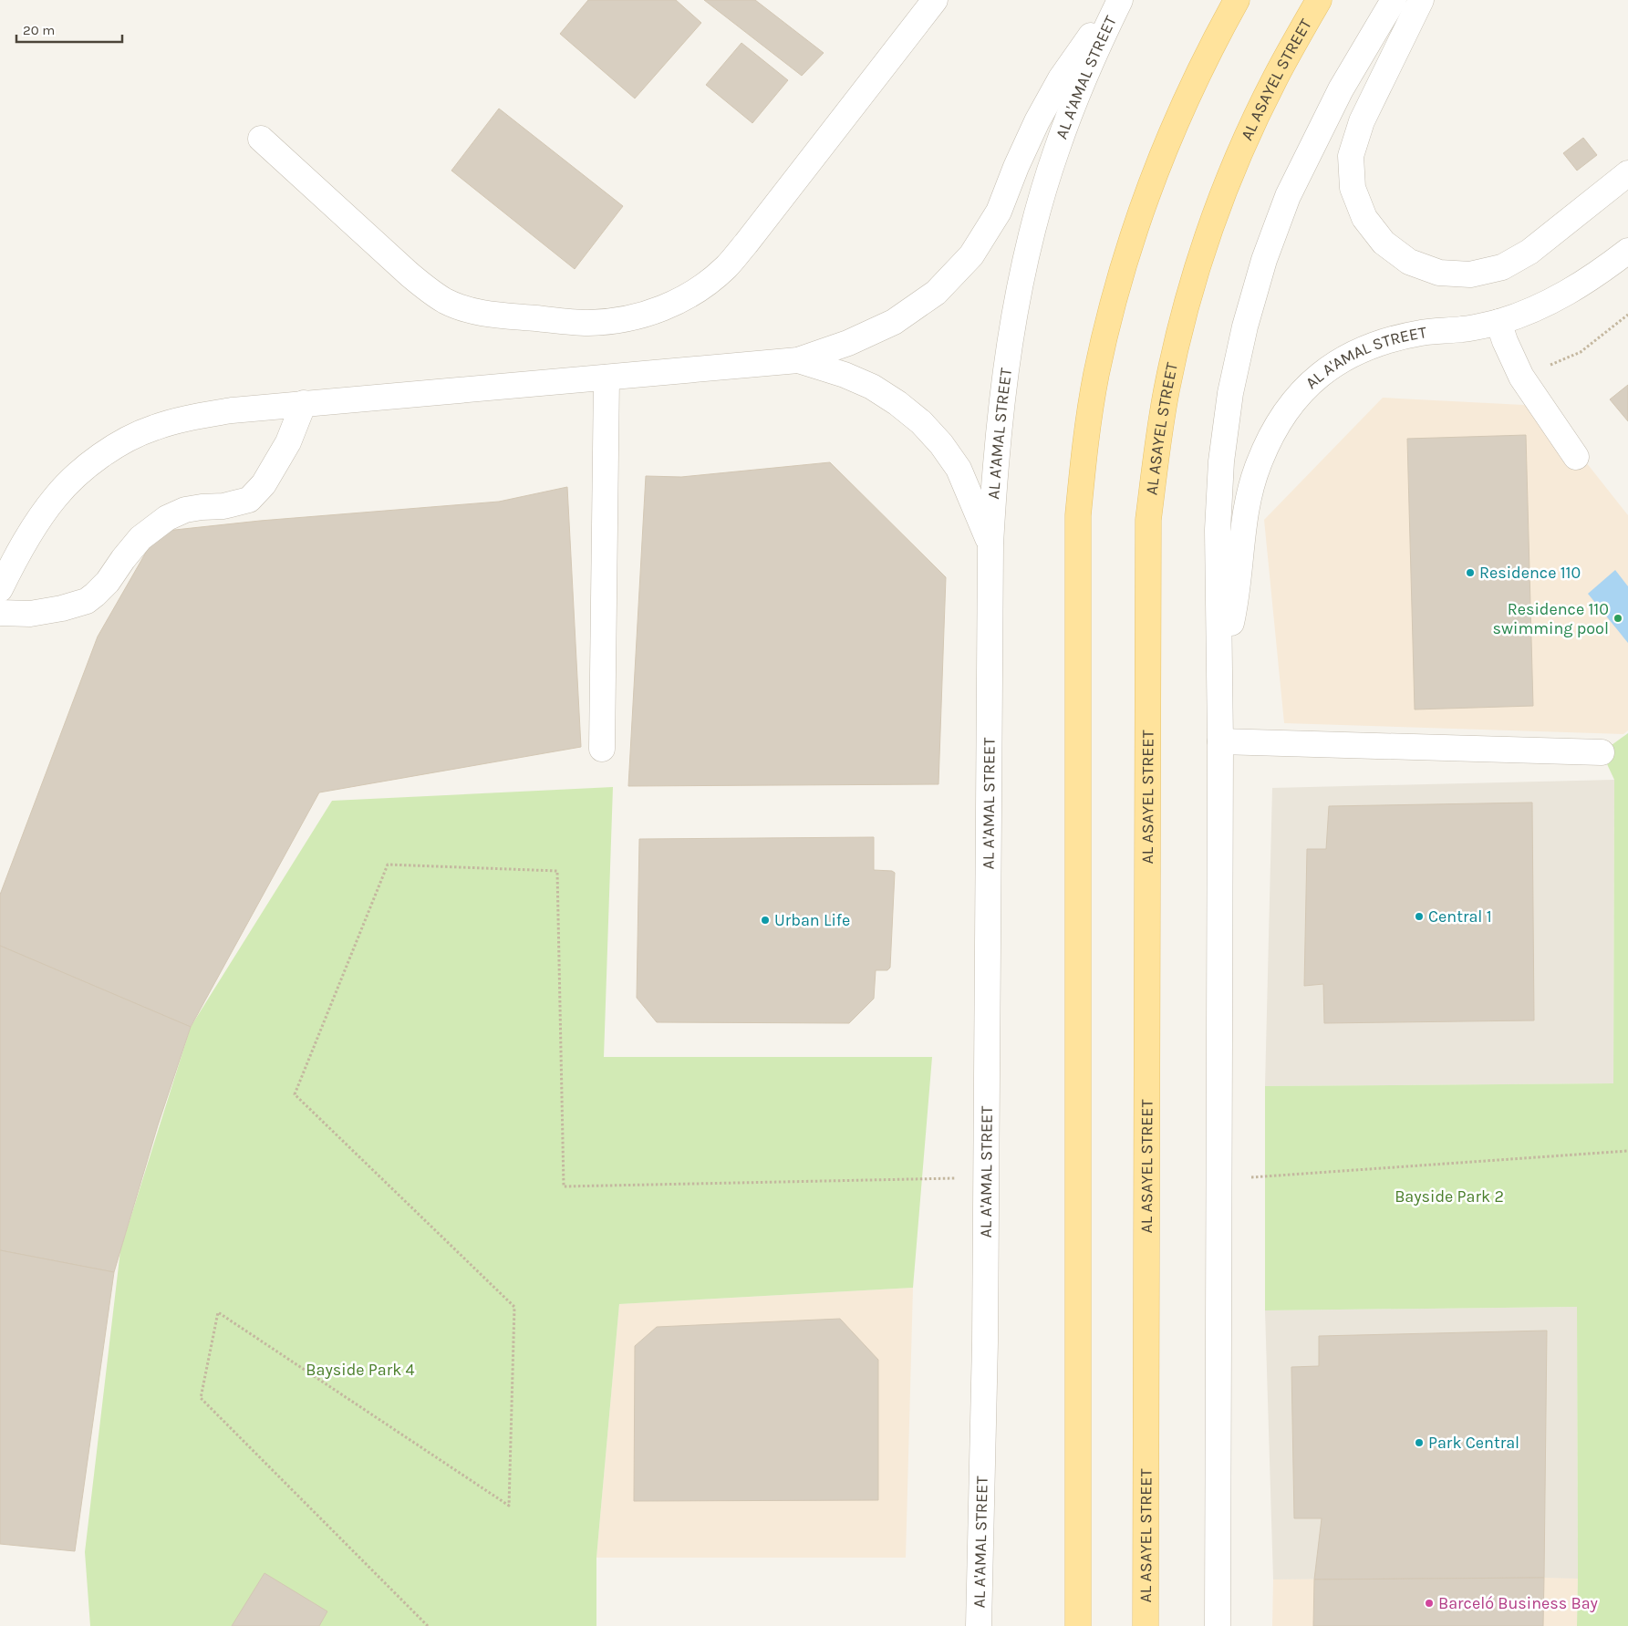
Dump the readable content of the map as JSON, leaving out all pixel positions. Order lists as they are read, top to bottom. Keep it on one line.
{"streets":{"main road":["AL ASAYEL STREET"],"street":["AL A'AMAL STREET"]},"parks":["Bayside Park 2","Bayside Park 4"],"places":["Residence 110","Residence 110 swimming pool","Central 1","Urban Life","Park Central","Barceló Business Bay"],"scale_bar":"20 m"}
